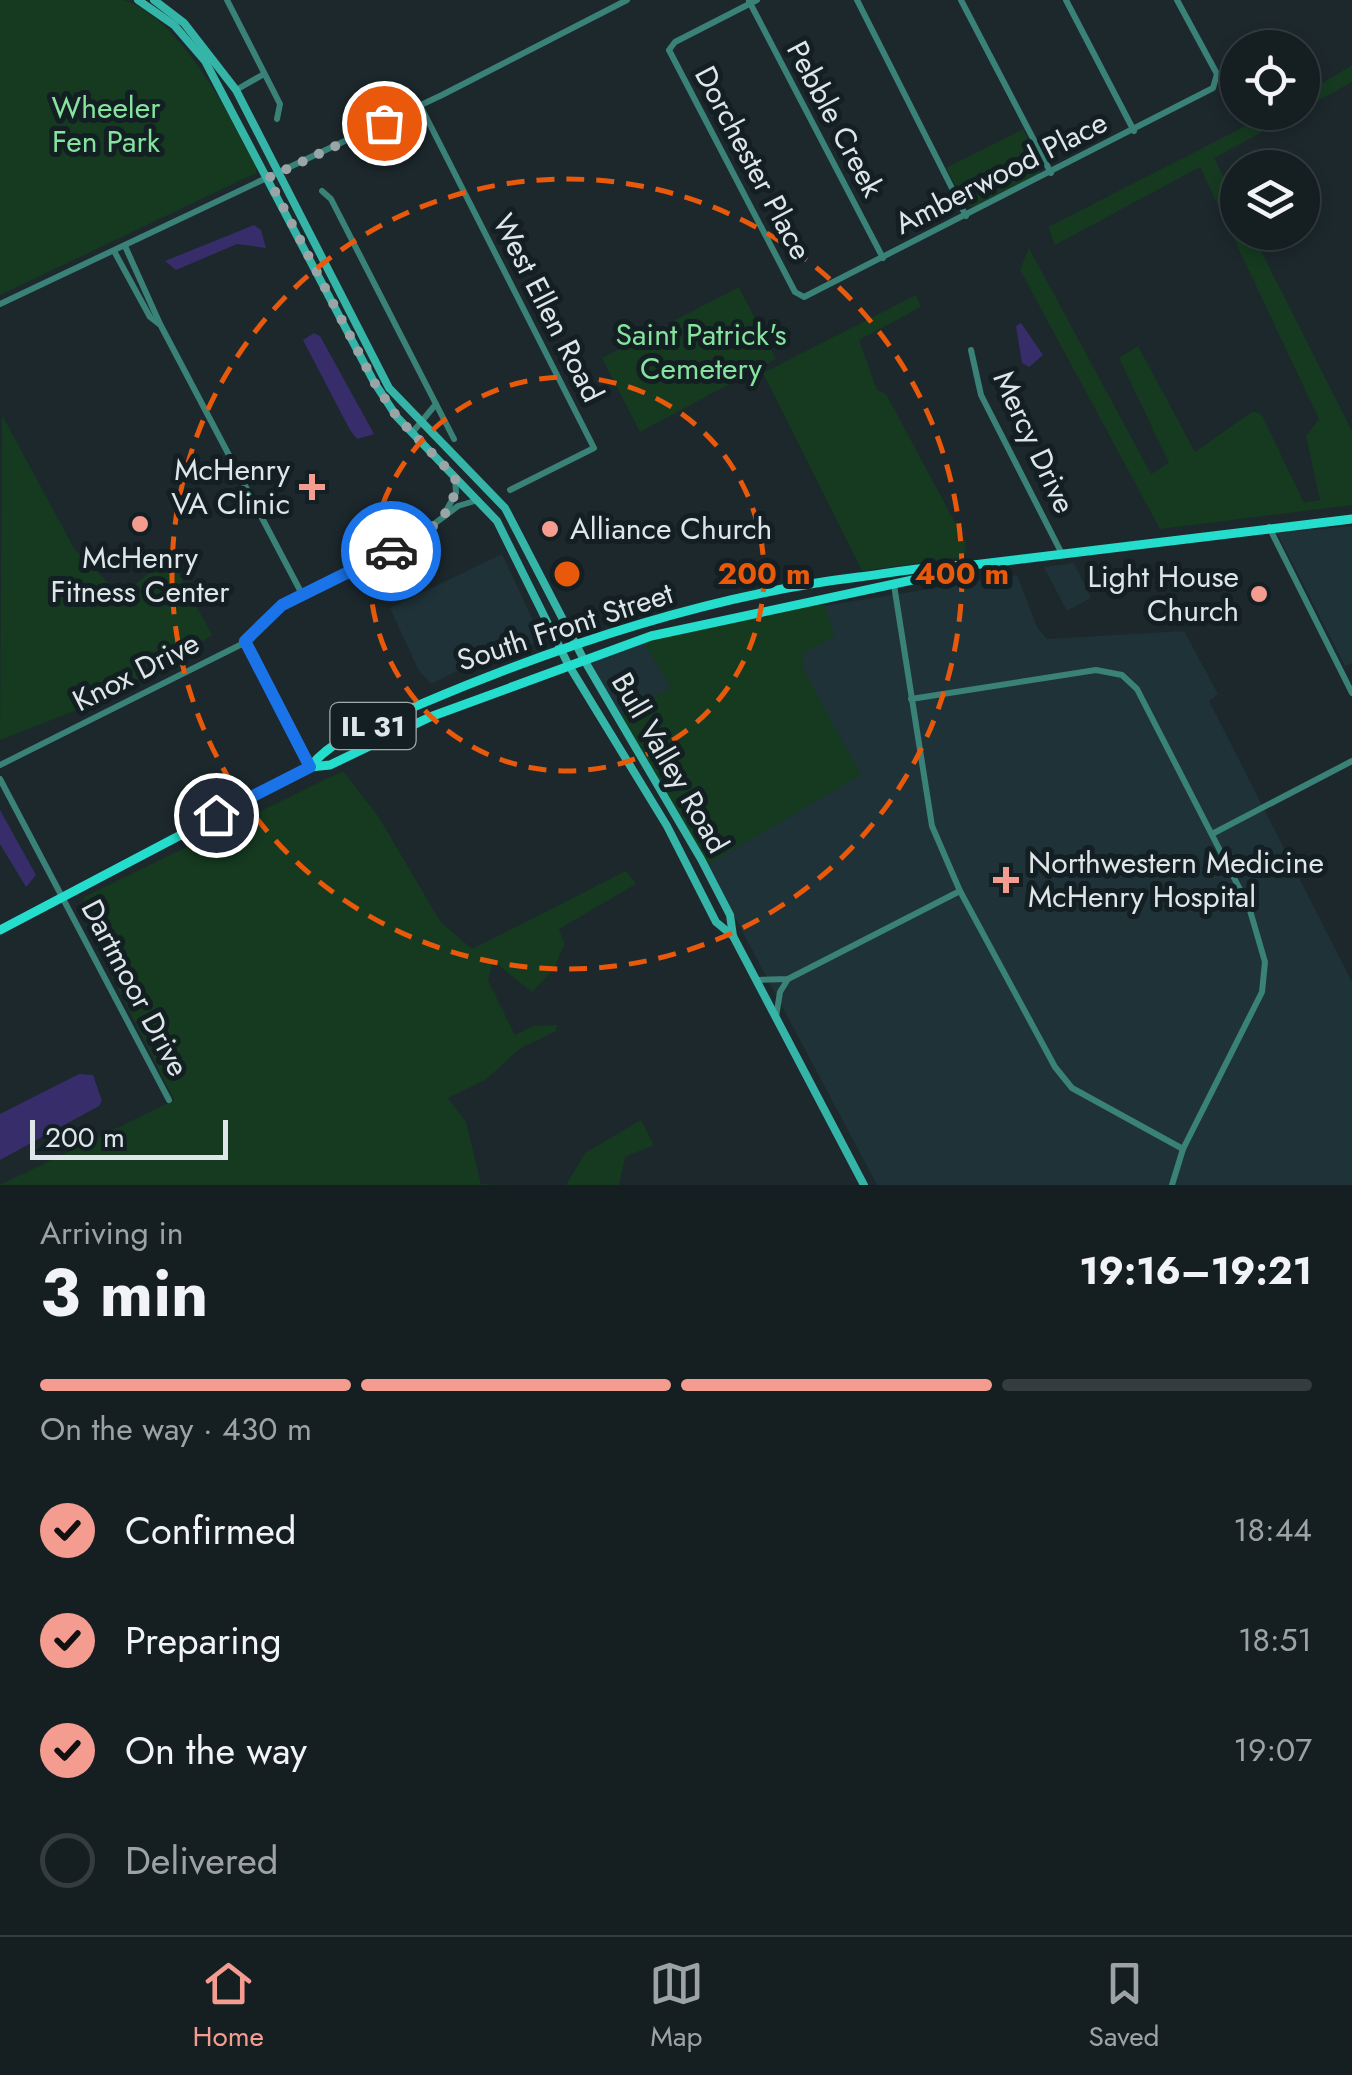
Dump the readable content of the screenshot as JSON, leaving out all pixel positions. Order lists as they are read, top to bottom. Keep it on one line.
{"streets":{"main road":["South Front Street","IL 31"],"street":["Pebble Creek","Dorchester Place","Amberwood Place","West Ellen Road","Mercy Drive","Knox Drive","Bull Valley Road","Dartmoor Drive"]},"crossings":[["Pebble Creek","Dorchester Place"],["Pebble Creek","Amberwood Place"],["Dorchester Place","Amberwood Place"],["Mercy Drive","South Front Street"],["South Front Street","Bull Valley Road"],["South Front Street","Dartmoor Drive"],["Knox Drive","Bull Valley Road"]],"parks":["Wheeler Fen Park","Saint Patrick's Cemetery"],"places":{"health":["McHenry VA Clinic","Northwestern Medicine McHenry Hospital"],"other":["McHenry Fitness Center","Alliance Church","Light House Church"]},"scale_bar":"200 m","page":{"scale":"200 m","heading":["3 min","Arriving in","19:16–19:21"],"bar":"On the way · 430 m","list":[["Confirmed","18:44"],["Preparing","18:51"],["On the way","19:07"],"Delivered"],"tabs":["Home","Map","Saved"]},"rings":["200 m","400 m"]}
